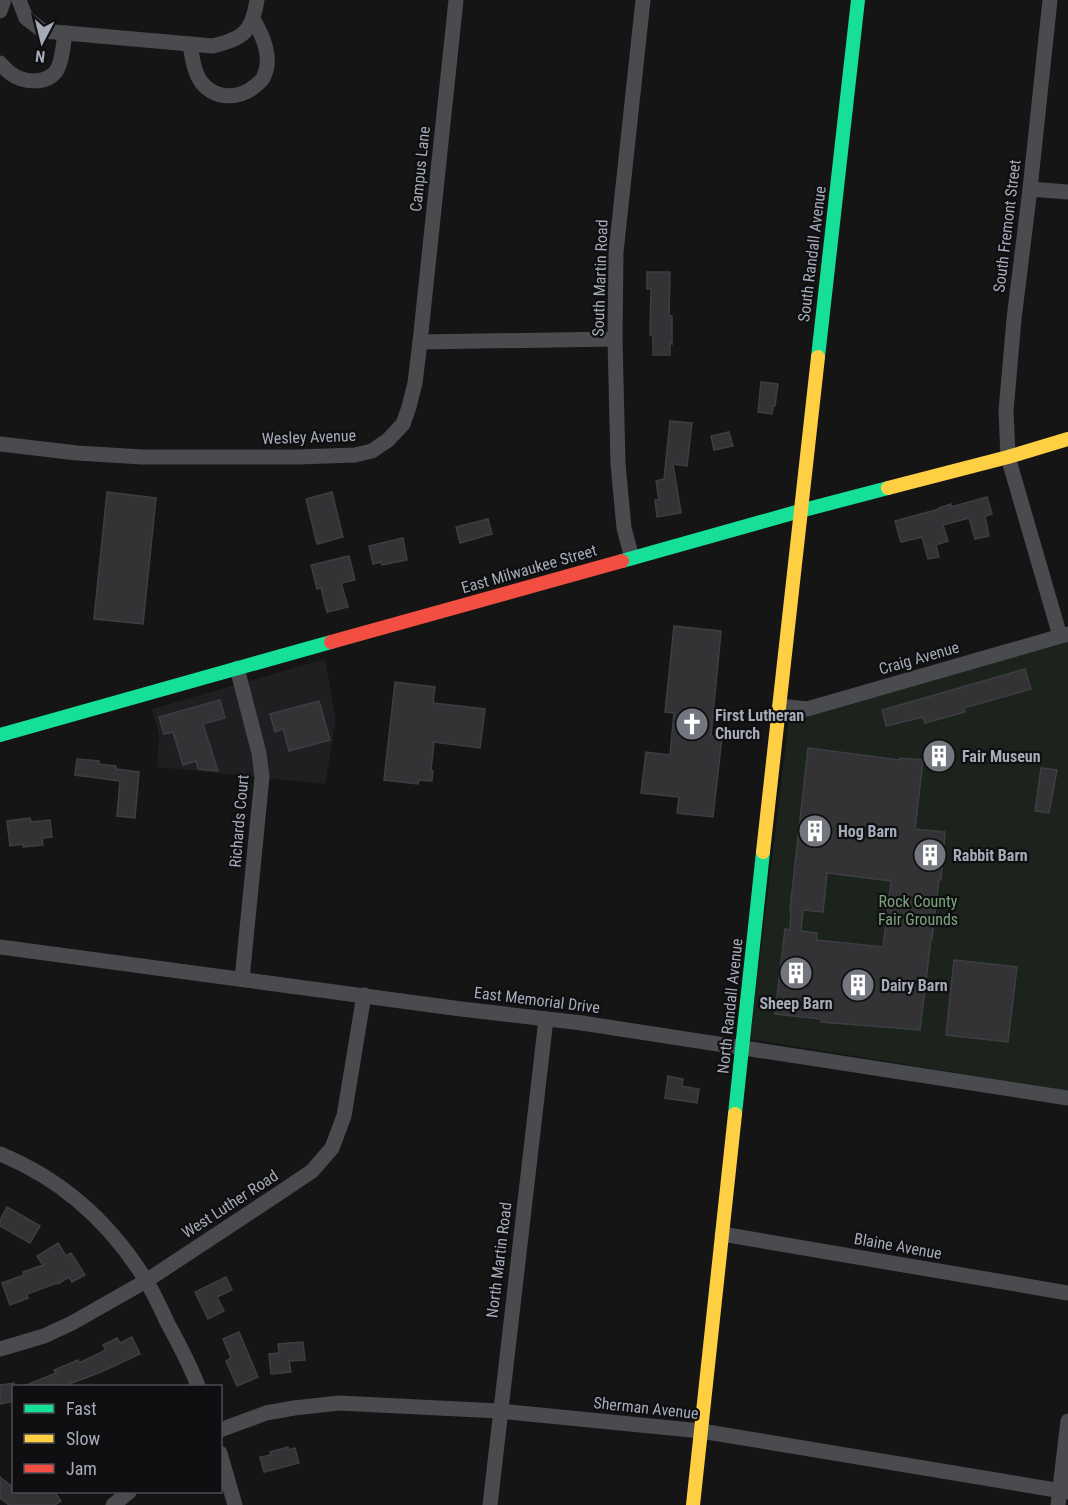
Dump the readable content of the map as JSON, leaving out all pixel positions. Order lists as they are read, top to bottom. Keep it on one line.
{"streets":{"street":["Campus Lane","South Fremont Street","South Randall Avenue","South Martin Road","Wesley Avenue","East Milwaukee Street","Craig Avenue","Richards Court","East Memorial Drive","North Randall Avenue","West Luther Road","Blaine Avenue","North Martin Road","Sherman Avenue"]},"crossings":[["Campus Lane","Wesley Avenue"],["South Fremont Street","East Milwaukee Street"],["South Fremont Street","Craig Avenue"],["South Randall Avenue","East Milwaukee Street"],["South Randall Avenue","North Randall Avenue"],["South Martin Road","East Milwaukee Street"],["East Milwaukee Street","Richards Court"],["East Milwaukee Street","North Randall Avenue"],["Craig Avenue","North Randall Avenue"],["Richards Court","East Memorial Drive"],["East Memorial Drive","North Randall Avenue"],["East Memorial Drive","West Luther Road"],["East Memorial Drive","North Martin Road"],["North Randall Avenue","Blaine Avenue"],["North Randall Avenue","Sherman Avenue"],["North Martin Road","Sherman Avenue"]],"parks":["Rock County Fair Grounds"],"places":{"church":["First Lutheran Church"],"building":["Fair Museun","Hog Barn","Rabbit Barn","Sheep Barn","Dairy Barn"]},"legend":["Fast","Slow","Jam"],"north":"bottom"}
